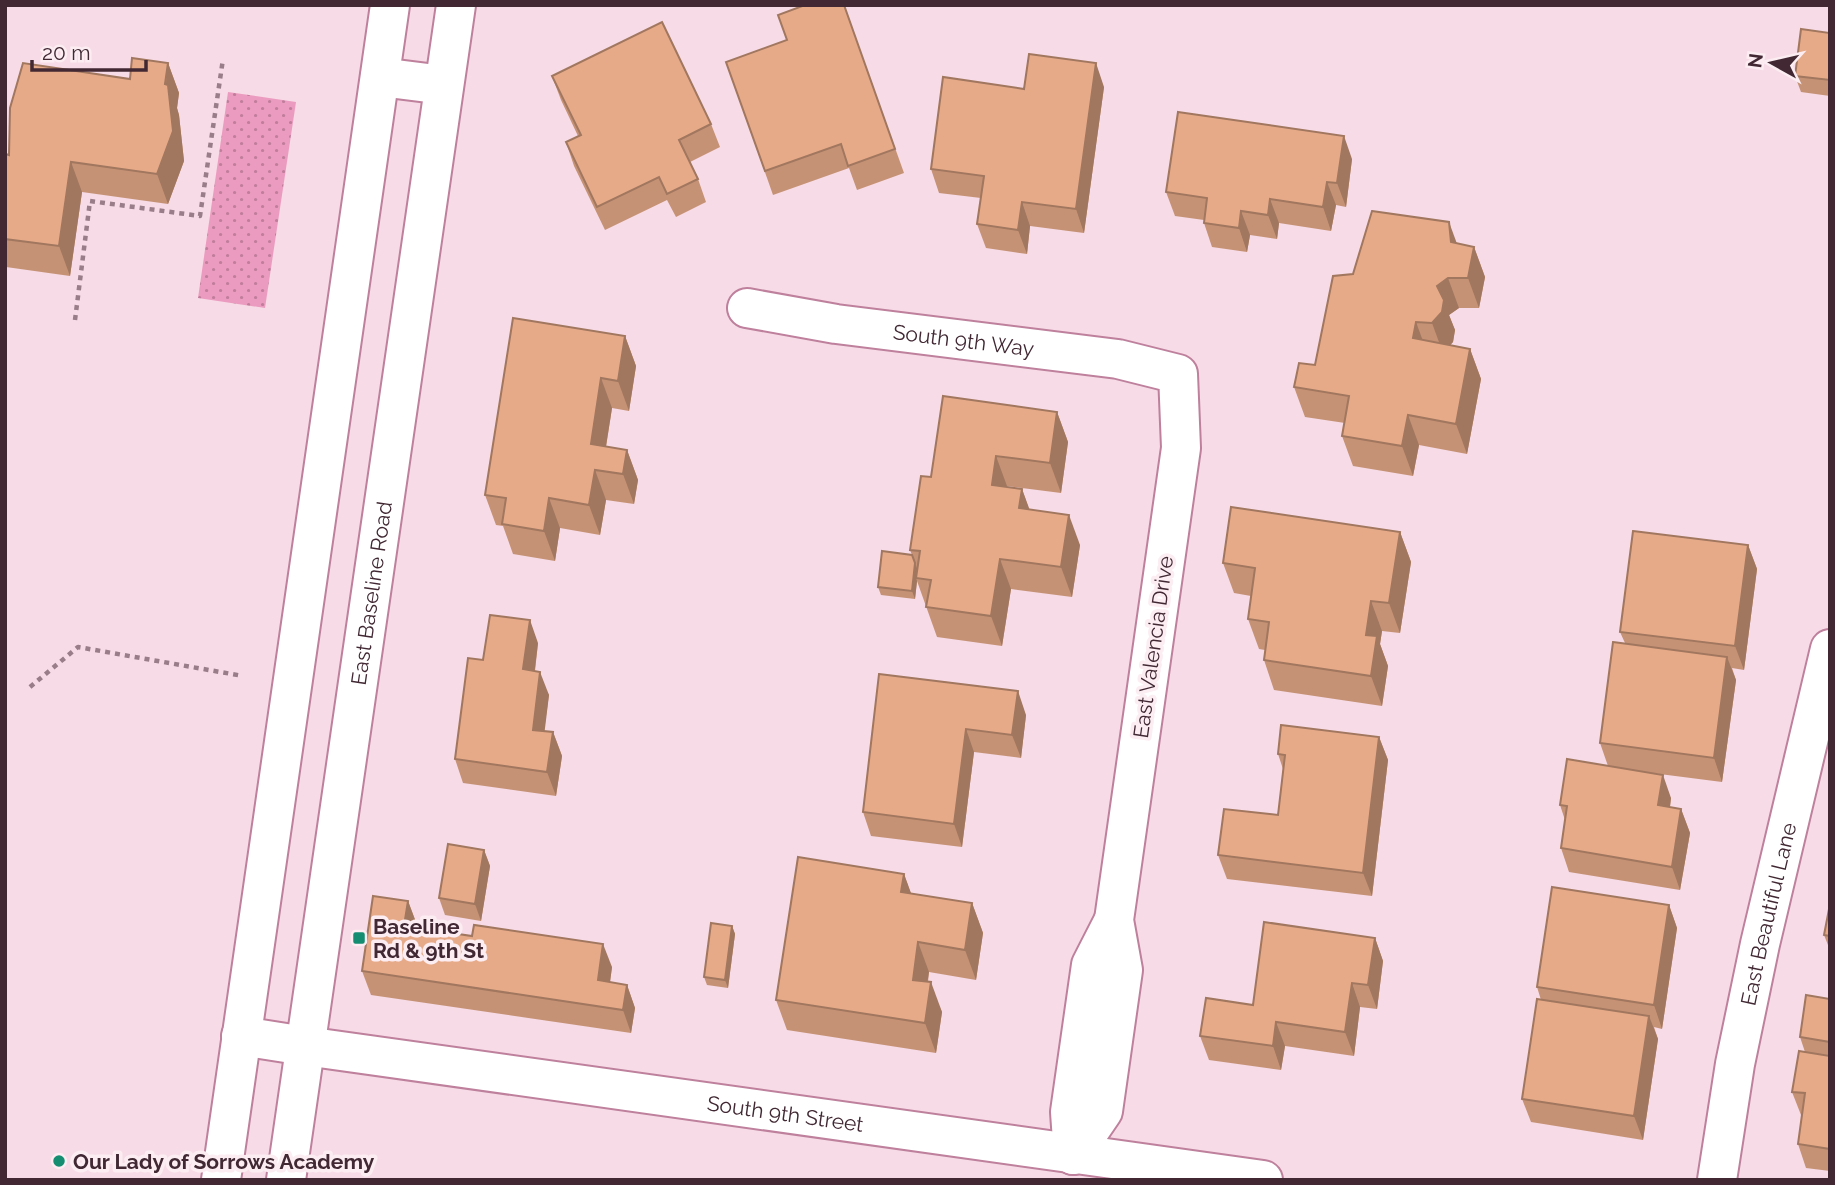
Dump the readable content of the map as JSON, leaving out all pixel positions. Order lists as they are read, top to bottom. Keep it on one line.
{"streets":{"street":["South 9th Way","East Baseline Road","East Valencia Drive","East Beautiful Lane","South 9th Street"]},"crossings":[["South 9th Way","East Valencia Drive"],["East Baseline Road","South 9th Street"],["East Valencia Drive","South 9th Street"]],"places":{"transit":["Baseline Rd & 9th St"],"other":["Our Lady of Sorrows Academy"]},"scale_bar":"20 m","north":"left"}
